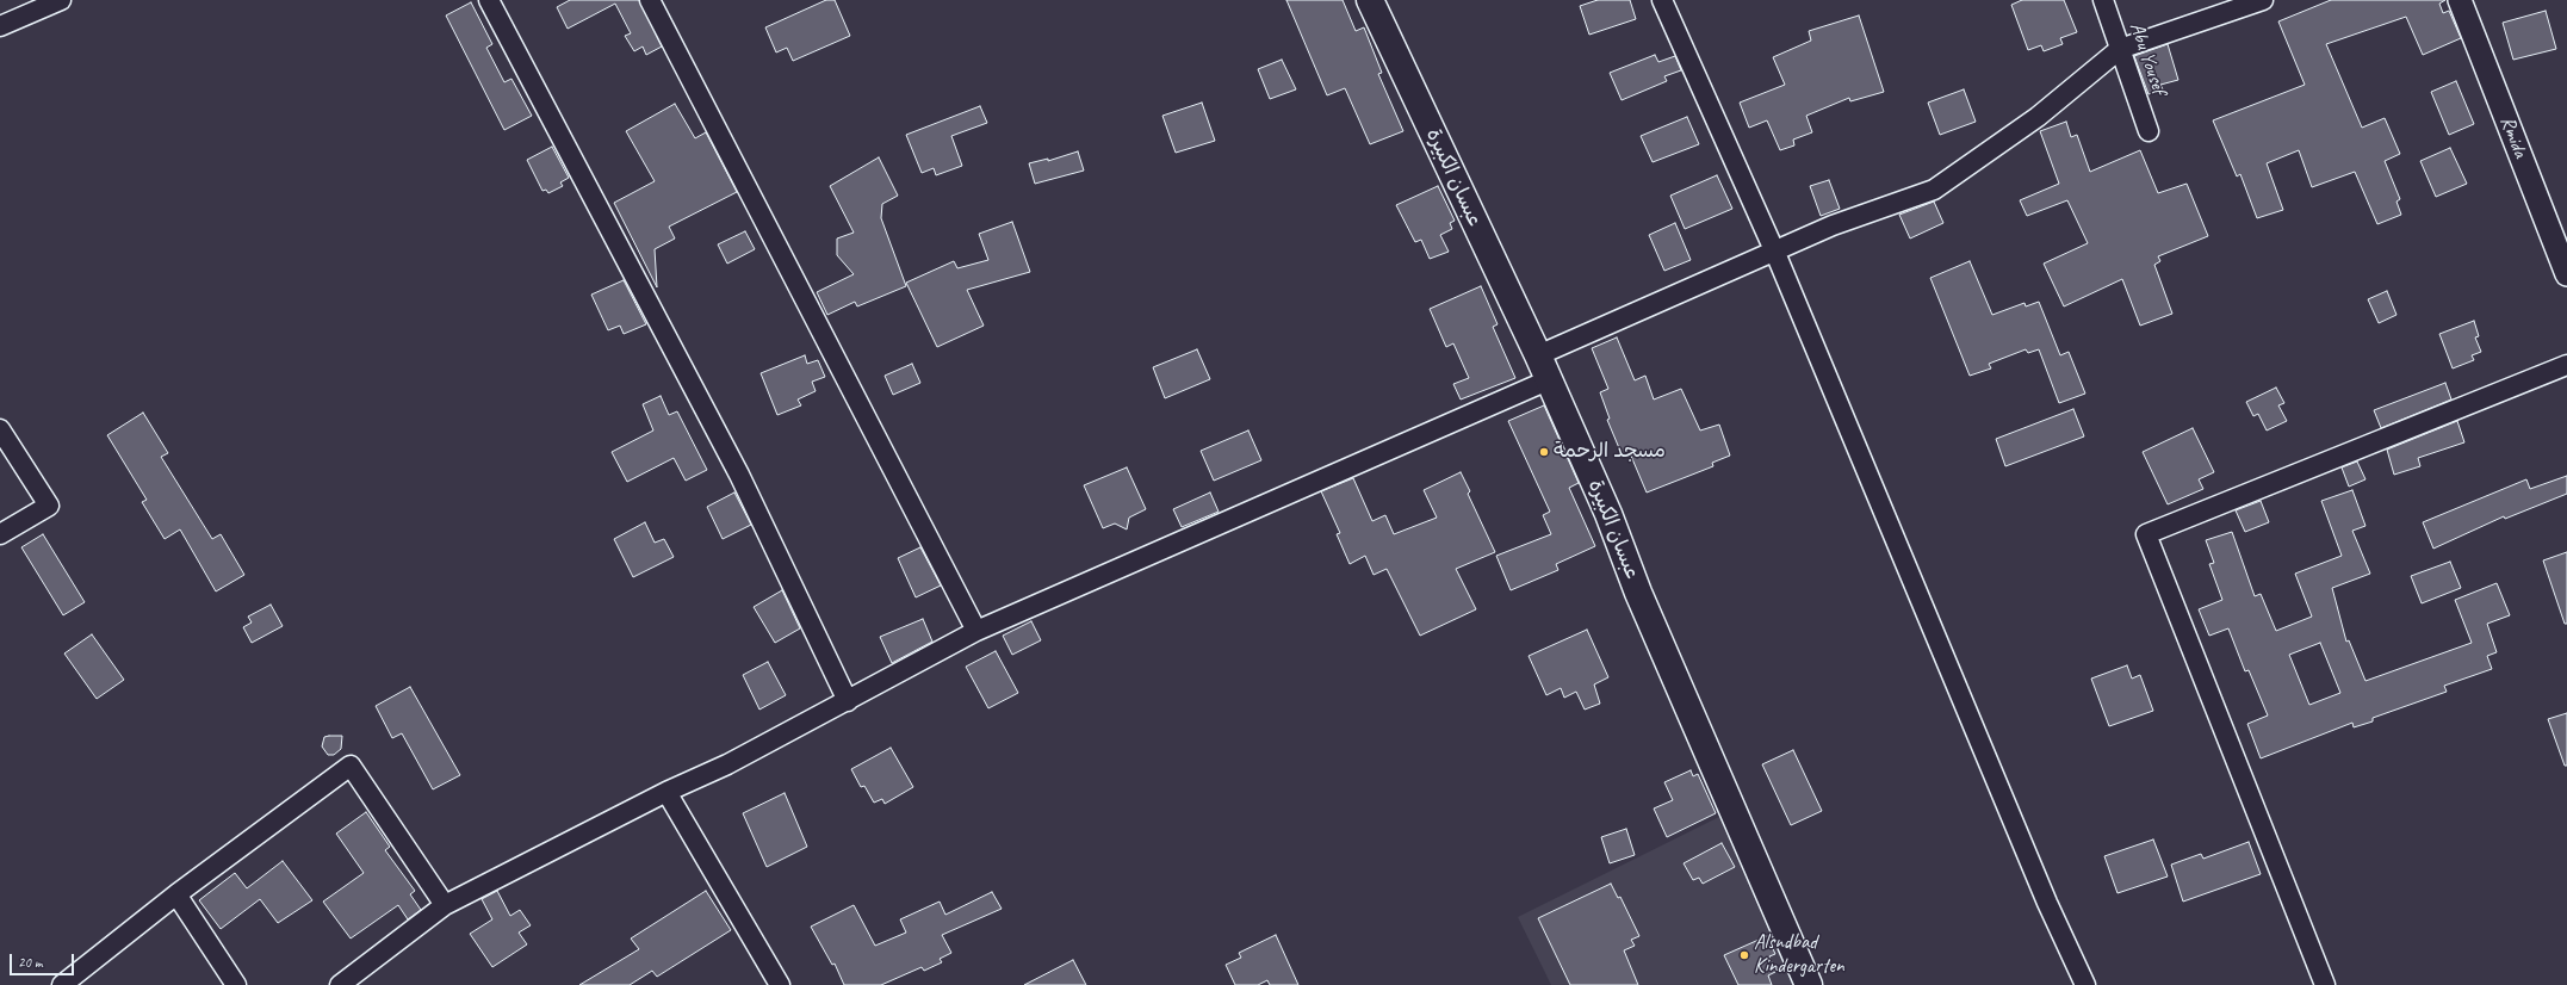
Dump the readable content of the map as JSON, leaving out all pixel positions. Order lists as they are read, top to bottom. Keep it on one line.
{"streets":{"main road":["عبسان الكبيرة"],"street":["Abu Yousef","Rmida"]},"places":["مسجد الرحمة","Alsndbad Kindergarten"],"scale_bar":"20 m"}
